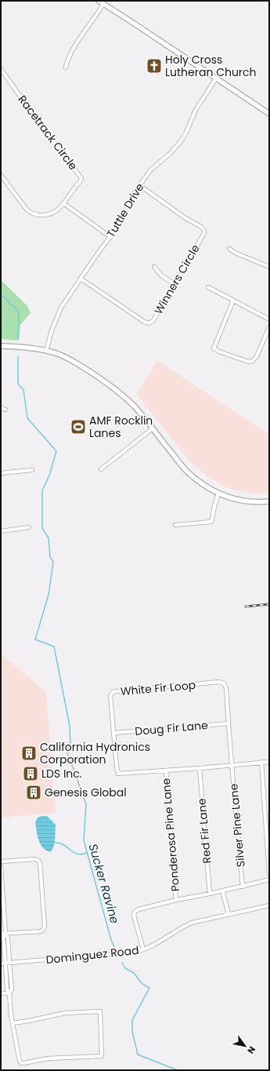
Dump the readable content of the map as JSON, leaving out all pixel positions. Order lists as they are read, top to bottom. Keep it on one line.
{"streets":{"street":["Racetrack Circle","Tuttle Drive","Winners Circle","White Fir Loop","Doug Fir Lane","Silver Pine Lane","Red Fir Lane","Ponderosa Pine Lane","Dominguez Road"]},"crossings":[["Tuttle Drive","Winners Circle"],["White Fir Loop","Doug Fir Lane"],["White Fir Loop","Silver Pine Lane"],["White Fir Loop","Red Fir Lane"],["White Fir Loop","Ponderosa Pine Lane"]],"water":["Sucker Ravine"],"places":{"church":["Holy Cross Lutheran Church"],"sports":["AMF Rocklin Lanes"],"building":["California Hydronics Corporation","LDS Inc.","Genesis Global"]},"north":"bottom right"}
